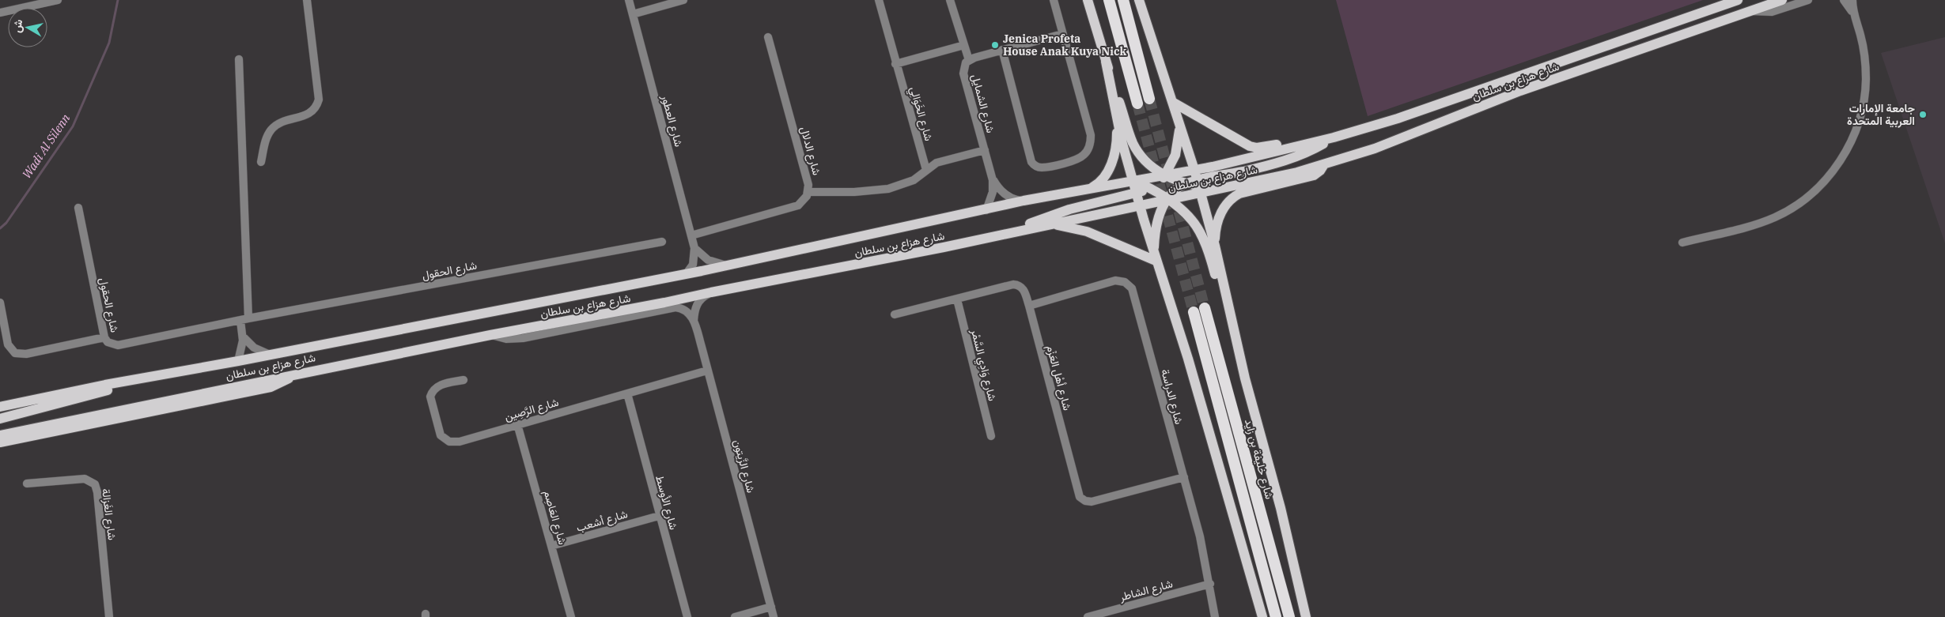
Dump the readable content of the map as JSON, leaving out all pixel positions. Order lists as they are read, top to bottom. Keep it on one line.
{"streets":{"highway":["شارع خليفة بن زايد"],"main road":["شارع هزاع بن سلطان"],"street":["شارع الشمايل","شارع الخَوَالِي","شارع العطور","شارع الدلال","شارع الحقول","شارع وَادِي السَّمْر","شارع أهْل العَزْم","شارع الدراسة","شارع الرَّصِين","شارع الزَّيتون","شارع الأوسط","شارع الغَزالة","شارع العَاصِم","شارع أشعب","شارع الشاطر"]},"crossings":[["شارع هزاع بن سلطان","شارع الشمايل"],["شارع هزاع بن سلطان","شارع العطور"],["شارع العطور","شارع الدلال"],["شارع وَادِي السَّمْر","شارع أهْل العَزْم"],["شارع أهْل العَزْم","شارع الدراسة"],["شارع الدراسة","شارع الشاطر"],["شارع الرَّصِين","شارع الزَّيتون"],["شارع الرَّصِين","شارع الأوسط"],["شارع الرَّصِين","شارع العَاصِم"],["شارع الأوسط","شارع أشعب"],["شارع العَاصِم","شارع أشعب"]],"water":["Wadi Al Silenn"],"places":["Jenica Profeta House Anak Kuya Nick","جامعة الإمارات العربية المتحدة"],"north":"left"}
